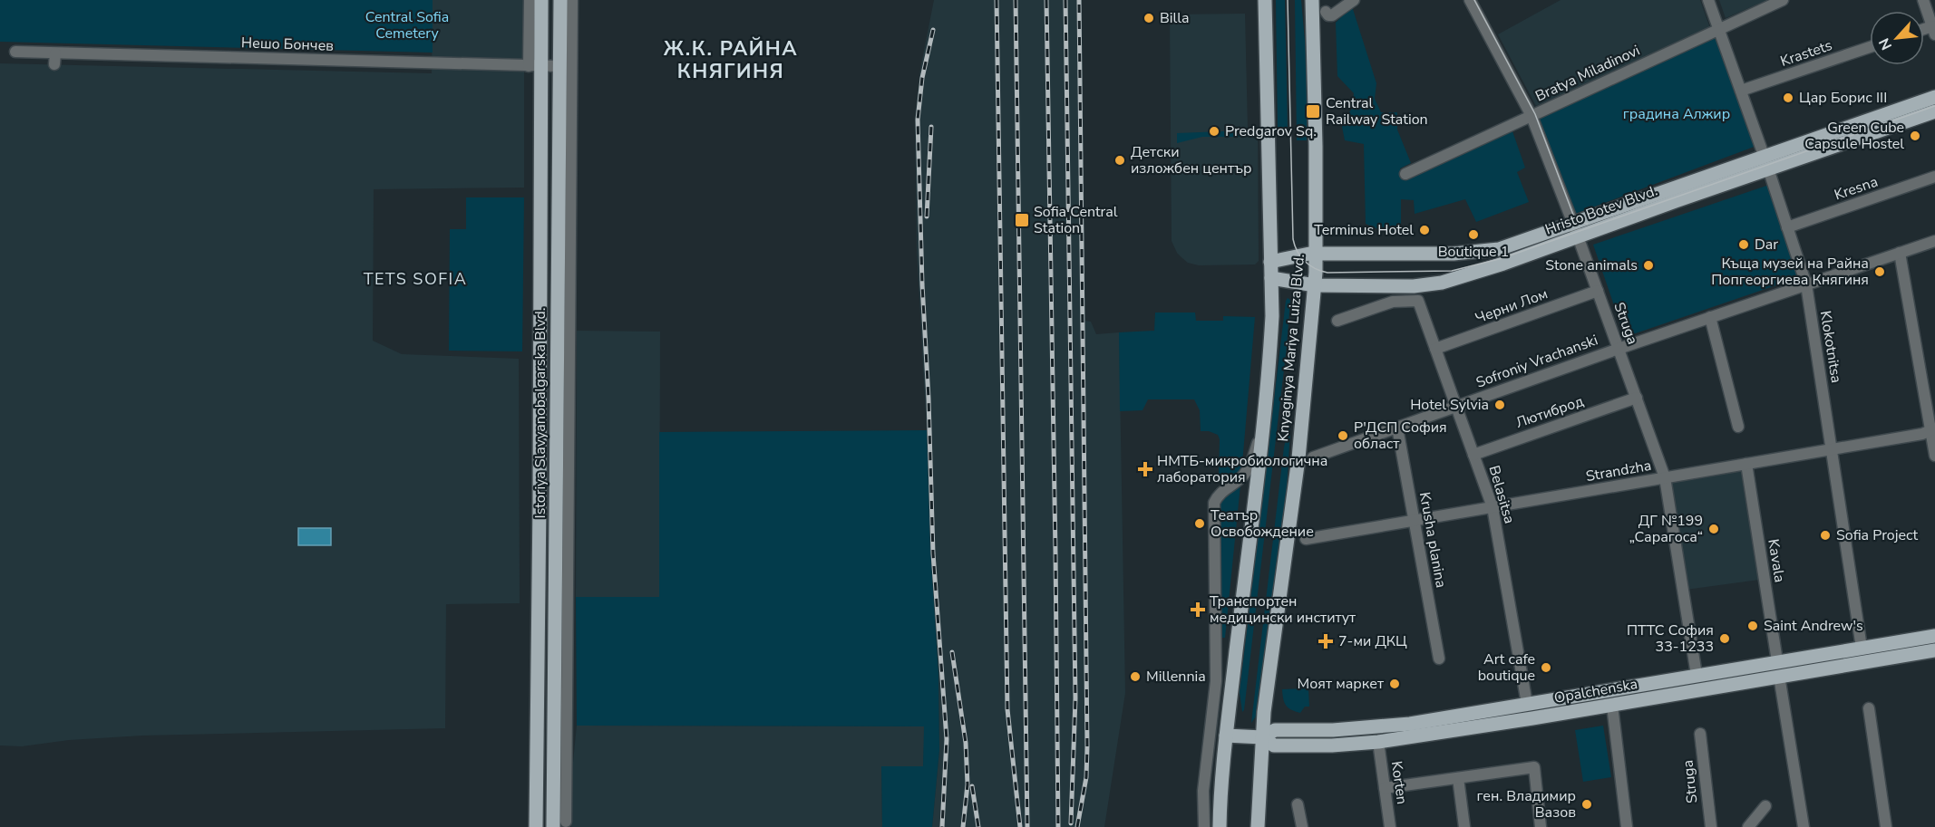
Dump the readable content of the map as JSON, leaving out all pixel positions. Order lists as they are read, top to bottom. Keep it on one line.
{"streets":{"main road":["Hristo Botev Blvd.","Knyaginya Mariya Luiza Blvd.","Istoriya Slavyanobalgarska Blvd.","Opalchenska"],"street":["Нешо Бончев","Krastets","Bratya Miladinovi","Kresna","Черни Лом","Struga","Klokotnitsa","Sofroniy Vrachanski","Лютиброд","Strandzha","Belasitsa","Krusha planina","Kavala","Korten"]},"crossings":[["Нешо Бончев","Istoriya Slavyanobalgarska Blvd."],["Krastets","Klokotnitsa"],["Bratya Miladinovi","Struga"],["Bratya Miladinovi","Klokotnitsa"],["Kresna","Klokotnitsa"],["Hristo Botev Blvd.","Struga"],["Hristo Botev Blvd.","Klokotnitsa"],["Hristo Botev Blvd.","Knyaginya Mariya Luiza Blvd."],["Черни Лом","Struga"],["Черни Лом","Belasitsa"],["Struga","Sofroniy Vrachanski"],["Struga","Лютиброд"],["Struga","Strandzha"],["Struga","Opalchenska"],["Klokotnitsa","Sofroniy Vrachanski"],["Klokotnitsa","Strandzha"],["Klokotnitsa","Opalchenska"],["Knyaginya Mariya Luiza Blvd.","Opalchenska"],["Sofroniy Vrachanski","Belasitsa"],["Sofroniy Vrachanski","Krusha planina"],["Лютиброд","Belasitsa"],["Strandzha","Belasitsa"],["Strandzha","Krusha planina"],["Strandzha","Kavala"],["Belasitsa","Opalchenska"],["Kavala","Opalchenska"],["Opalchenska","Korten"]],"districts":["Ж.К. РАЙНА КНЯГИНЯ","TETS SOFIA"],"parks":["Central Sofia Cemetery","градина Алжир"],"places":{"other":["Billa","Цар Борис III","Predgarov Sq.","Green Cube Capsule Hostel","Детски изложбен център","Terminus Hotel","Boutique 1","Dar","Stone animals","Къща музей на Райна Попгеоргиева Княгиня","Hotel Sylvia","Р'ДСП София област","Театър Освобождение","ДГ №199 „Сарагоса“","Sofia Project","Saint Andrew's","ПТТС София 33-1233","Art cafe boutique","Millennia","Моят маркет","ген. Владимир Вазов"],"transit":["Central Railway Station","Sofia Central Station"],"health":["НМТБ-микробиологична лаборатория","Транспортен медицински институт","7-ми ДКЦ"]},"north":"bottom left"}
